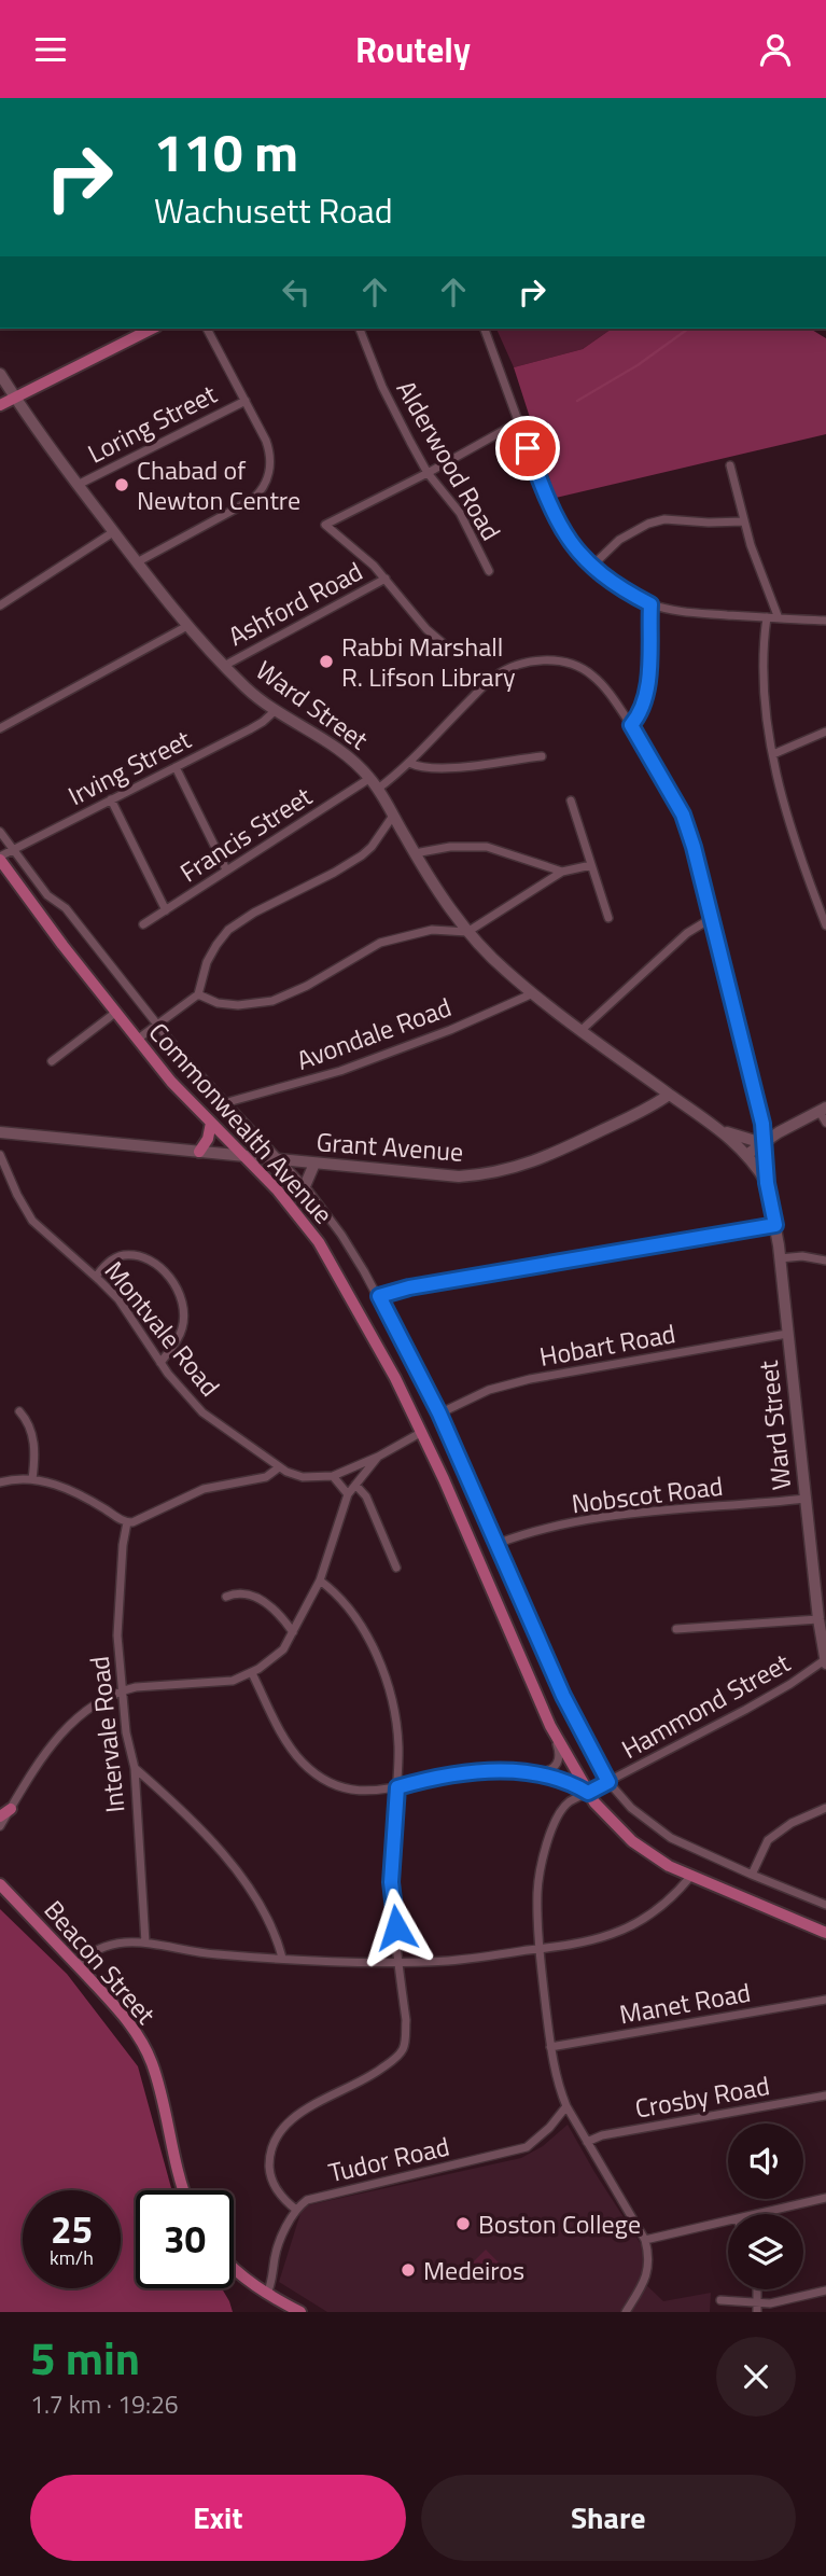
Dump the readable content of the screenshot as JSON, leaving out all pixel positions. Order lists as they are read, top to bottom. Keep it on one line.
{"streets":{"main road":["Commonwealth Avenue","Beacon Street"],"street":["Loring Street","Alderwood Road","Ashford Road","Ward Street","Irving Street","Francis Street","Avondale Road","Grant Avenue","Montvale Road","Hobart Road","Nobscot Road","Hammond Street","Intervale Road","Manet Road","Crosby Road","Tudor Road"]},"crossings":[["Loring Street","Ward Street"],["Ashford Road","Ward Street"],["Ward Street","Irving Street"],["Ward Street","Francis Street"],["Ward Street","Avondale Road"],["Ward Street","Grant Avenue"],["Ward Street","Hobart Road"],["Ward Street","Nobscot Road"],["Ward Street","Hammond Street"],["Irving Street","Commonwealth Avenue"],["Avondale Road","Commonwealth Avenue"],["Commonwealth Avenue","Grant Avenue"],["Commonwealth Avenue","Hobart Road"],["Commonwealth Avenue","Nobscot Road"],["Commonwealth Avenue","Hammond Street"],["Hammond Street","Manet Road"],["Hammond Street","Crosby Road"],["Hammond Street","Tudor Road"]],"places":["Chabad of Newton Centre","Rabbi Marshall R. Lifson Library","Boston College","Medeiros"],"page":{"header":"Routely","turn":["110 m","Wachusett Road"],"speed":"25 km/h","limit":"30","heading":["5 min","1.7 km · 19:26"],"buttons":["Exit","Share"]}}
